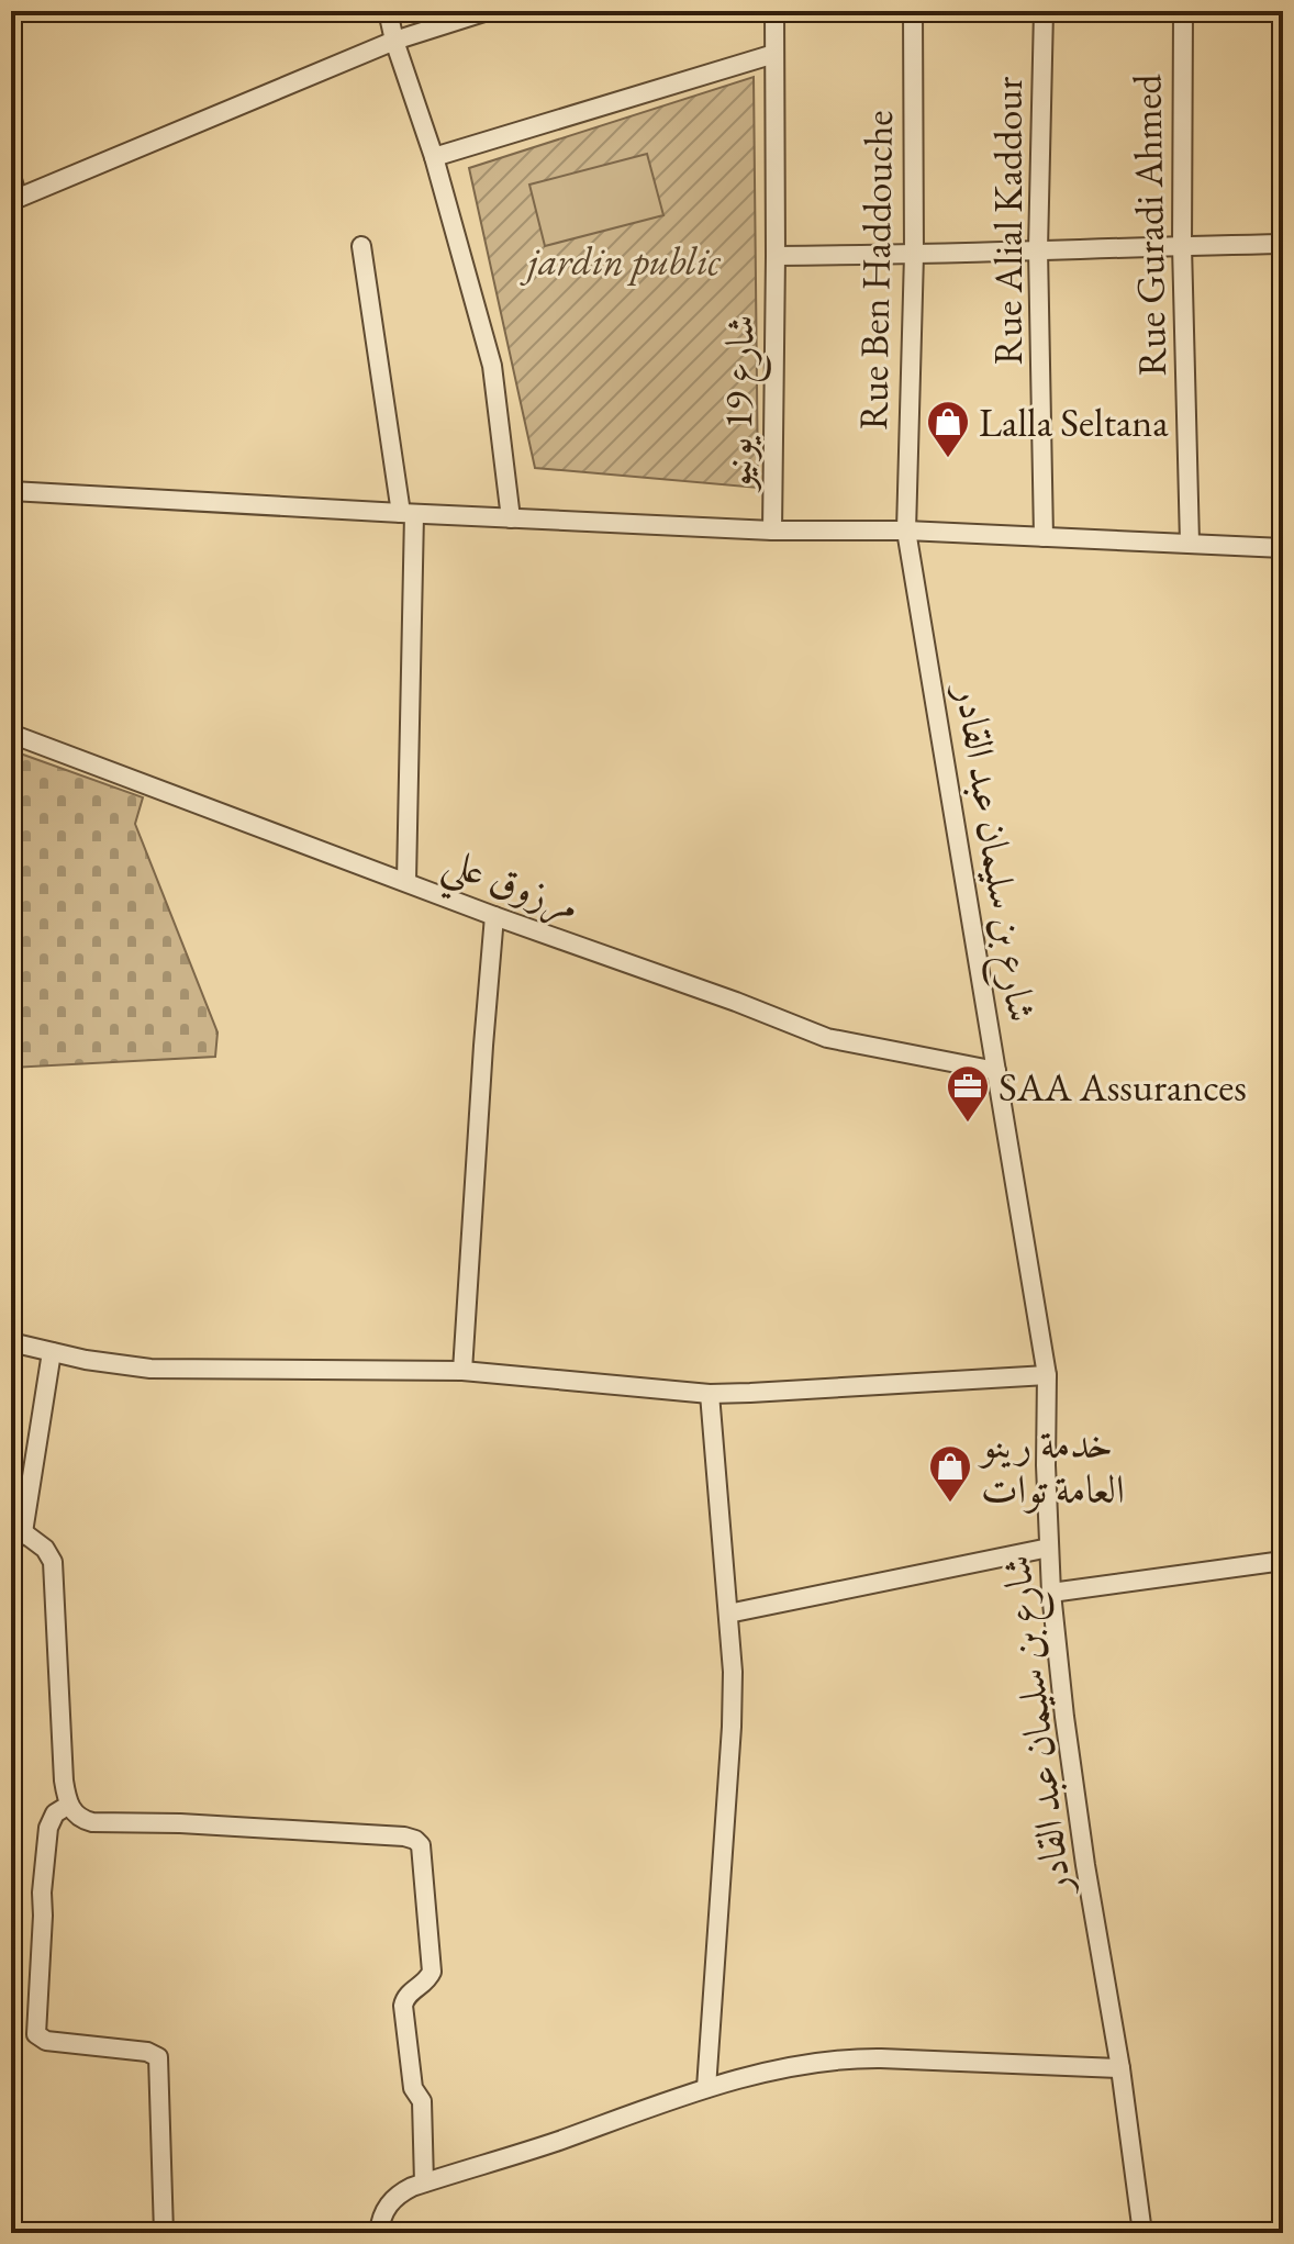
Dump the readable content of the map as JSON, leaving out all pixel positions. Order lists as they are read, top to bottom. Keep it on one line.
{"streets":{"street":["Rue Alial Kaddour","Rue Guradi Ahmed","Rue Ben Haddouche","شارع 19 يونيو","شارع بن سليمان عبد القادر","مرزوق علي"]},"crossings":[["Rue Ben Haddouche","شارع بن سليمان عبد القادر"],["شارع بن سليمان عبد القادر","مرزوق علي"]],"parks":["jardin public"],"places":{"shop":["Lalla Seltana","خدمة رينو العامة توات"],"office":["SAA Assurances"]}}
